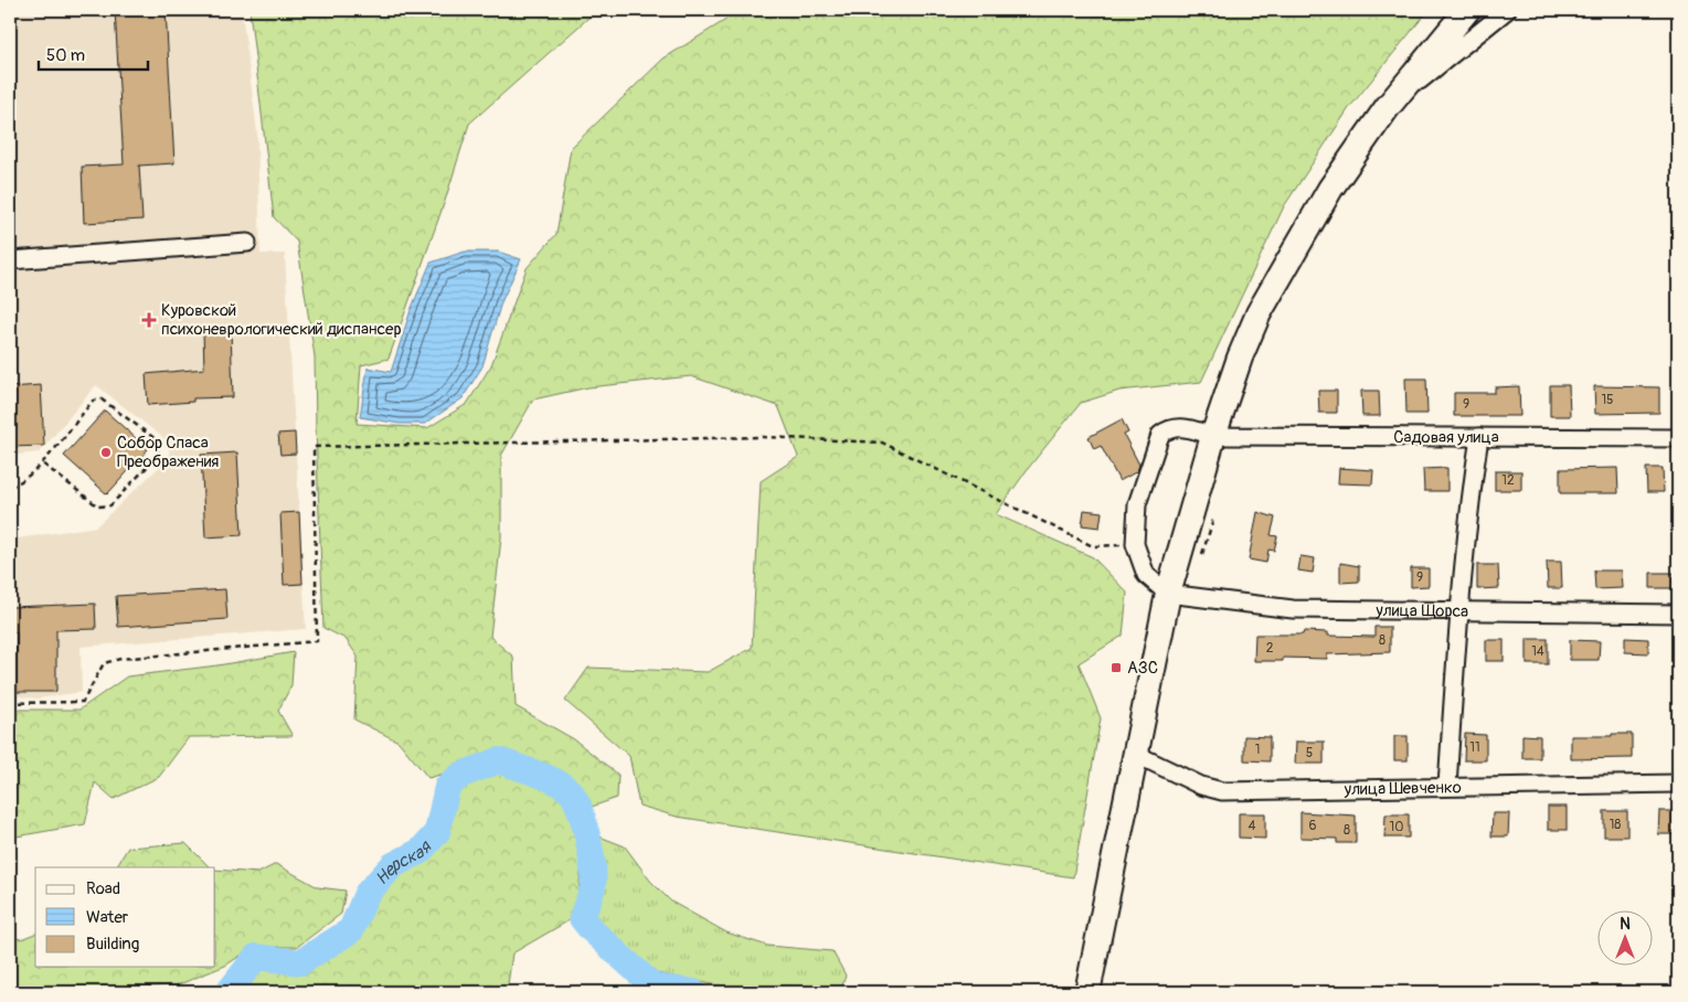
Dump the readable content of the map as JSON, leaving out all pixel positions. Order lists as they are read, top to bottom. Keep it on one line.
{"streets":{"street":["Садовая улица","улица Щорса","улица Шевченко"]},"water":["Нерская"],"places":{"health":["Куровской психоневрологический диспансер"],"other":["Собор Спаса Преображения"],"transit":["АЗС"]},"house_numbers":["15","9","12","9","8","2","14","11","1","5","18","4","6","10","8"],"legend":["Road","Water","Building"],"scale_bar":"50 m","north":"top"}
